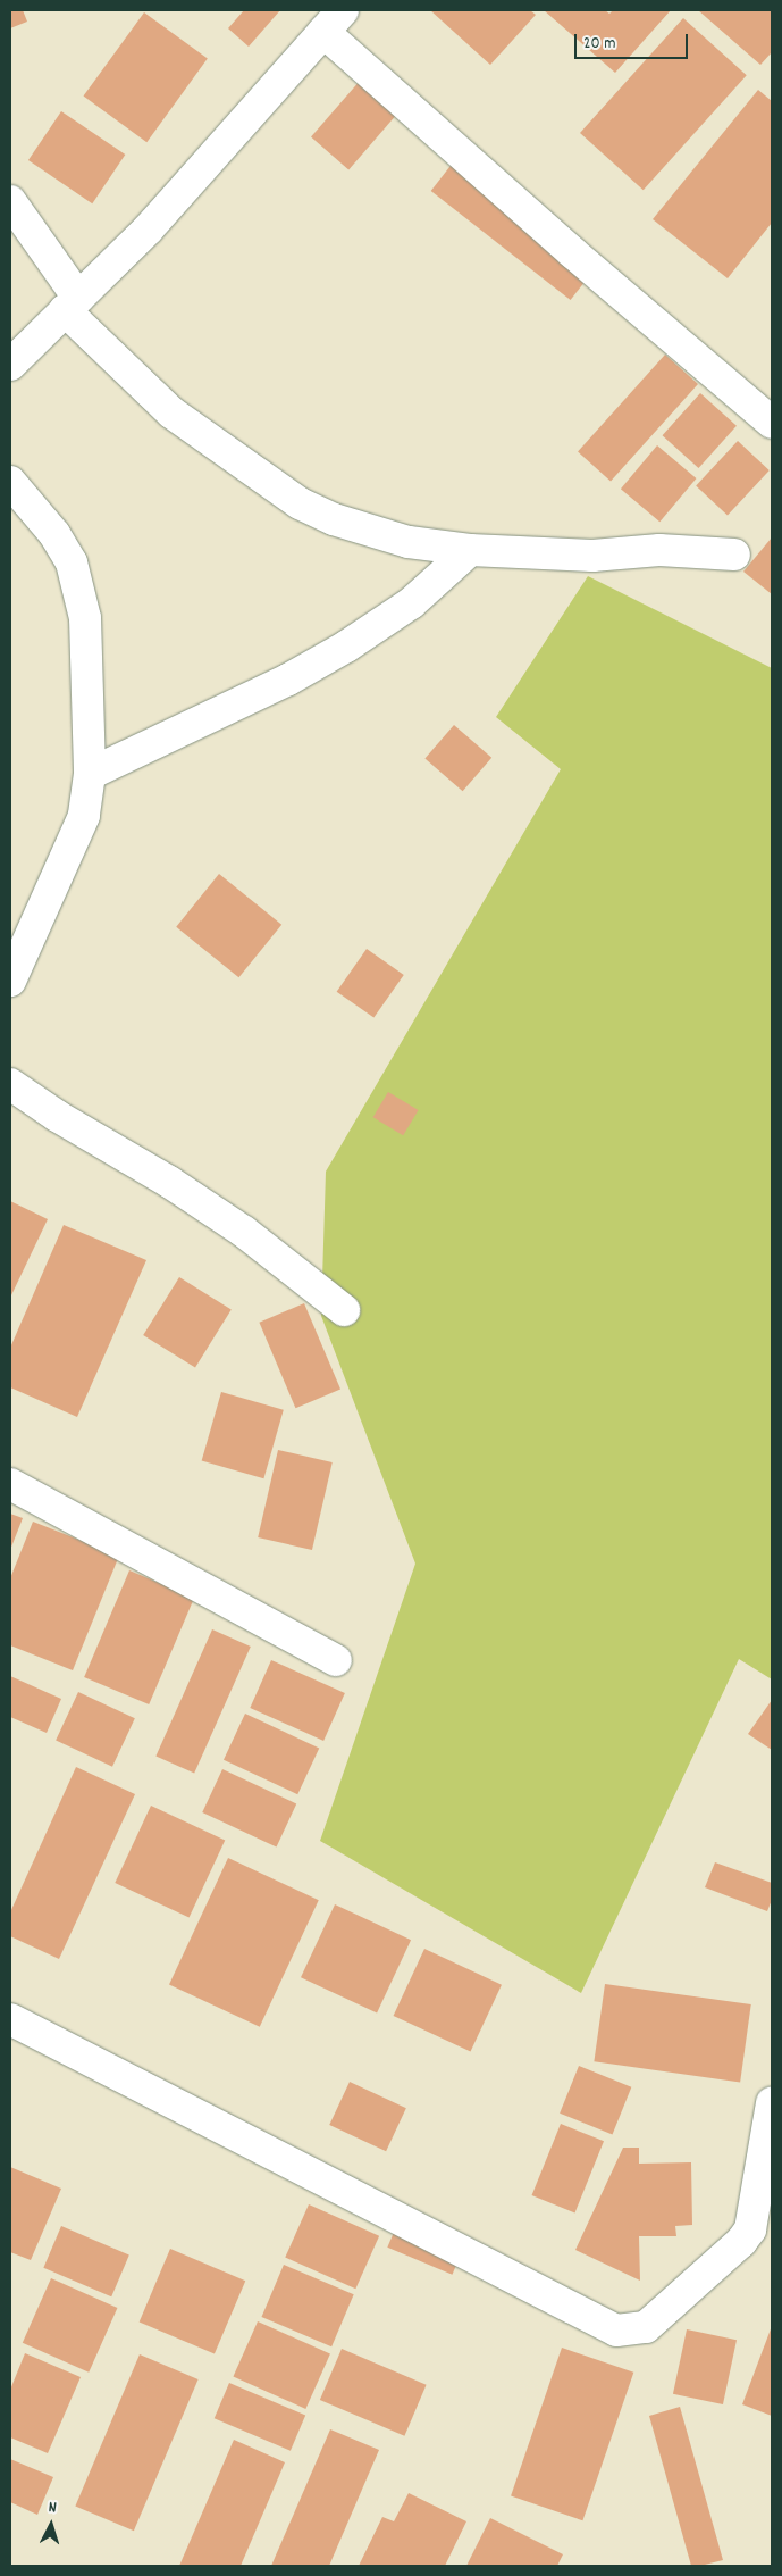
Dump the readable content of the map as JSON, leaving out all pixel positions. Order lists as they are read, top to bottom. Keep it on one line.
{"scale_bar":"20 m","north":"top"}
